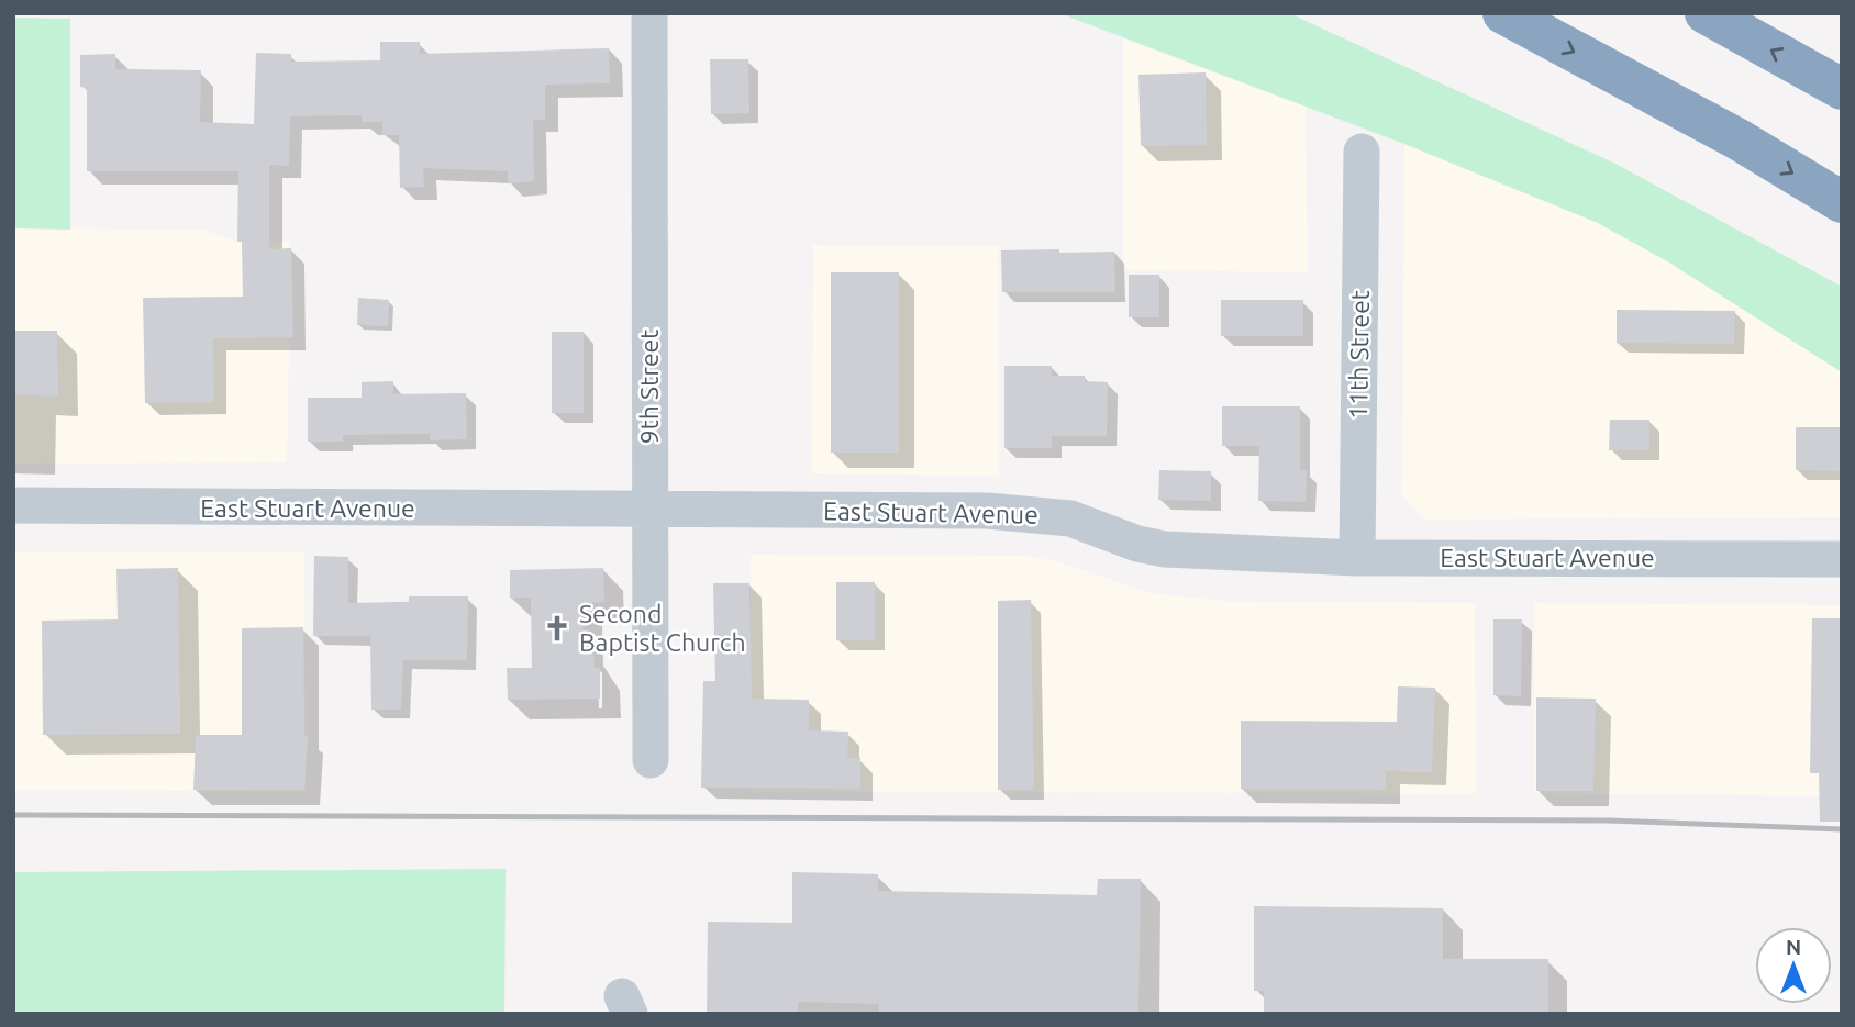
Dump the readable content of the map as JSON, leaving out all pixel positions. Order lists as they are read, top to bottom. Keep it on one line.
{"streets":{"street":["11th Street","9th Street","East Stuart Avenue"]},"crossings":[["11th Street","East Stuart Avenue"],["9th Street","East Stuart Avenue"]],"places":{"church":["Second Baptist Church"]},"north":"top"}
